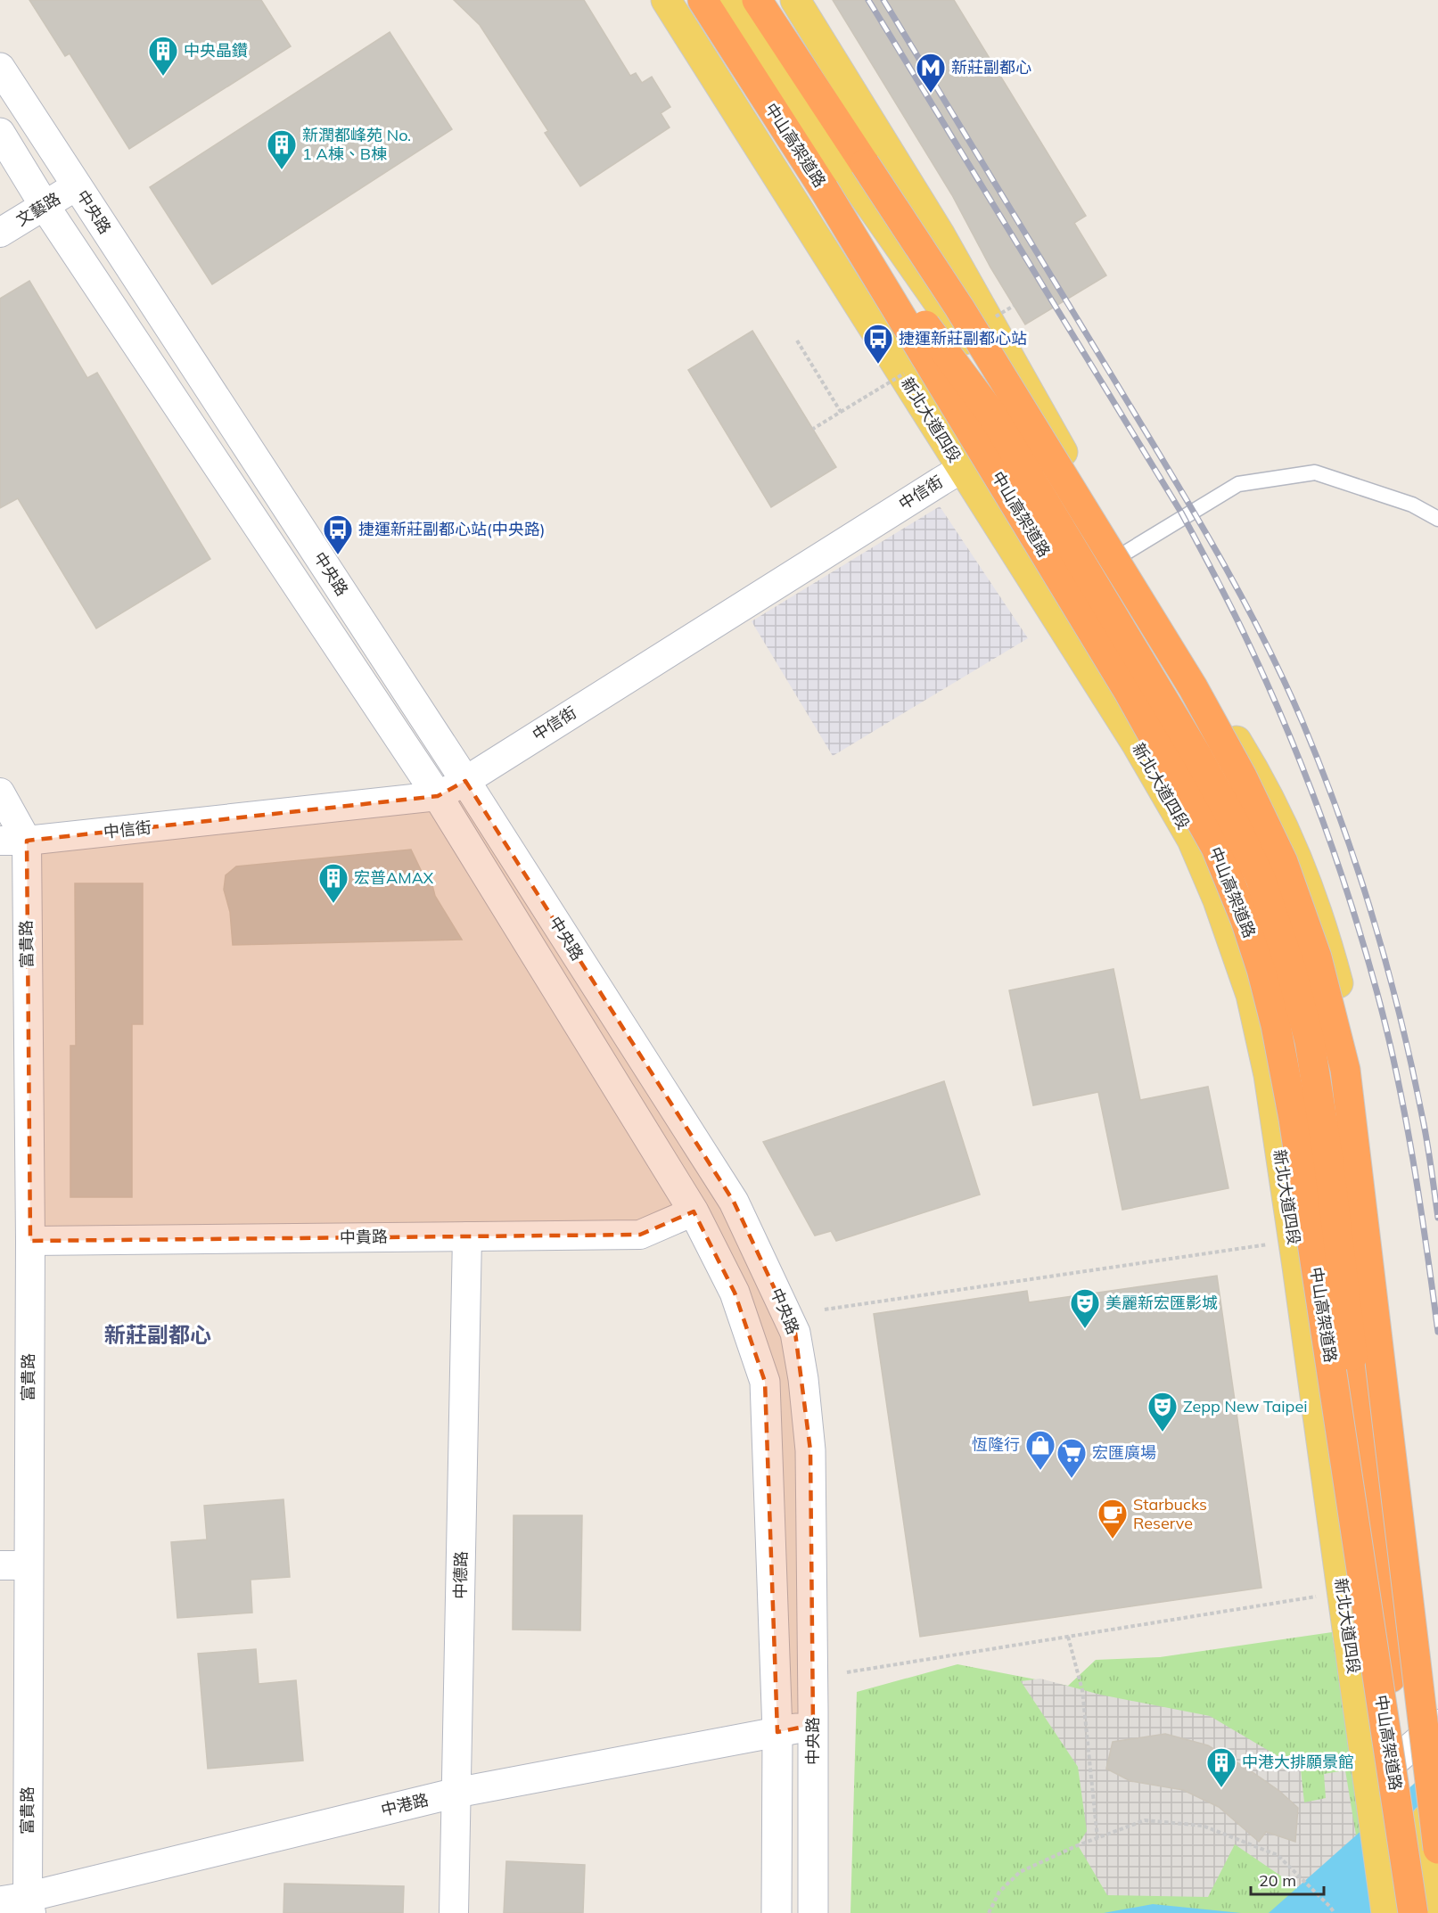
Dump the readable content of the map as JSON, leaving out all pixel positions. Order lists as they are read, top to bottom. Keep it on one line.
{"streets":{"highway":["中山高架道路"],"main road":["新北大道四段"],"street":["文藝路","中央路","中信街","富貴路","中貴路","中德路","中港路"]},"crossings":[["中山高架道路","新北大道四段"],["文藝路","中央路"],["中央路","中信街"],["中央路","中貴路"],["中央路","中港路"],["新北大道四段","中信街"],["中信街","富貴路"],["富貴路","中貴路"],["富貴路","中港路"],["中貴路","中德路"],["中德路","中港路"]],"districts":["新莊副都心"],"places":{"building":["中央晶鑽","新潤都峰苑 No. 1 A棟、B棟","宏普AMAX","中港大排願景館"],"metro station":["新莊副都心"],"bus stop":["捷運新莊副都心站","捷運新莊副都心站(中央路)"],"theatre":["美麗新宏匯影城","Zepp New Taipei"],"shop":["恆隆行"],"supermarket":["宏匯廣場"],"cafe":["Starbucks Reserve"]},"scale_bar":"20 m"}
